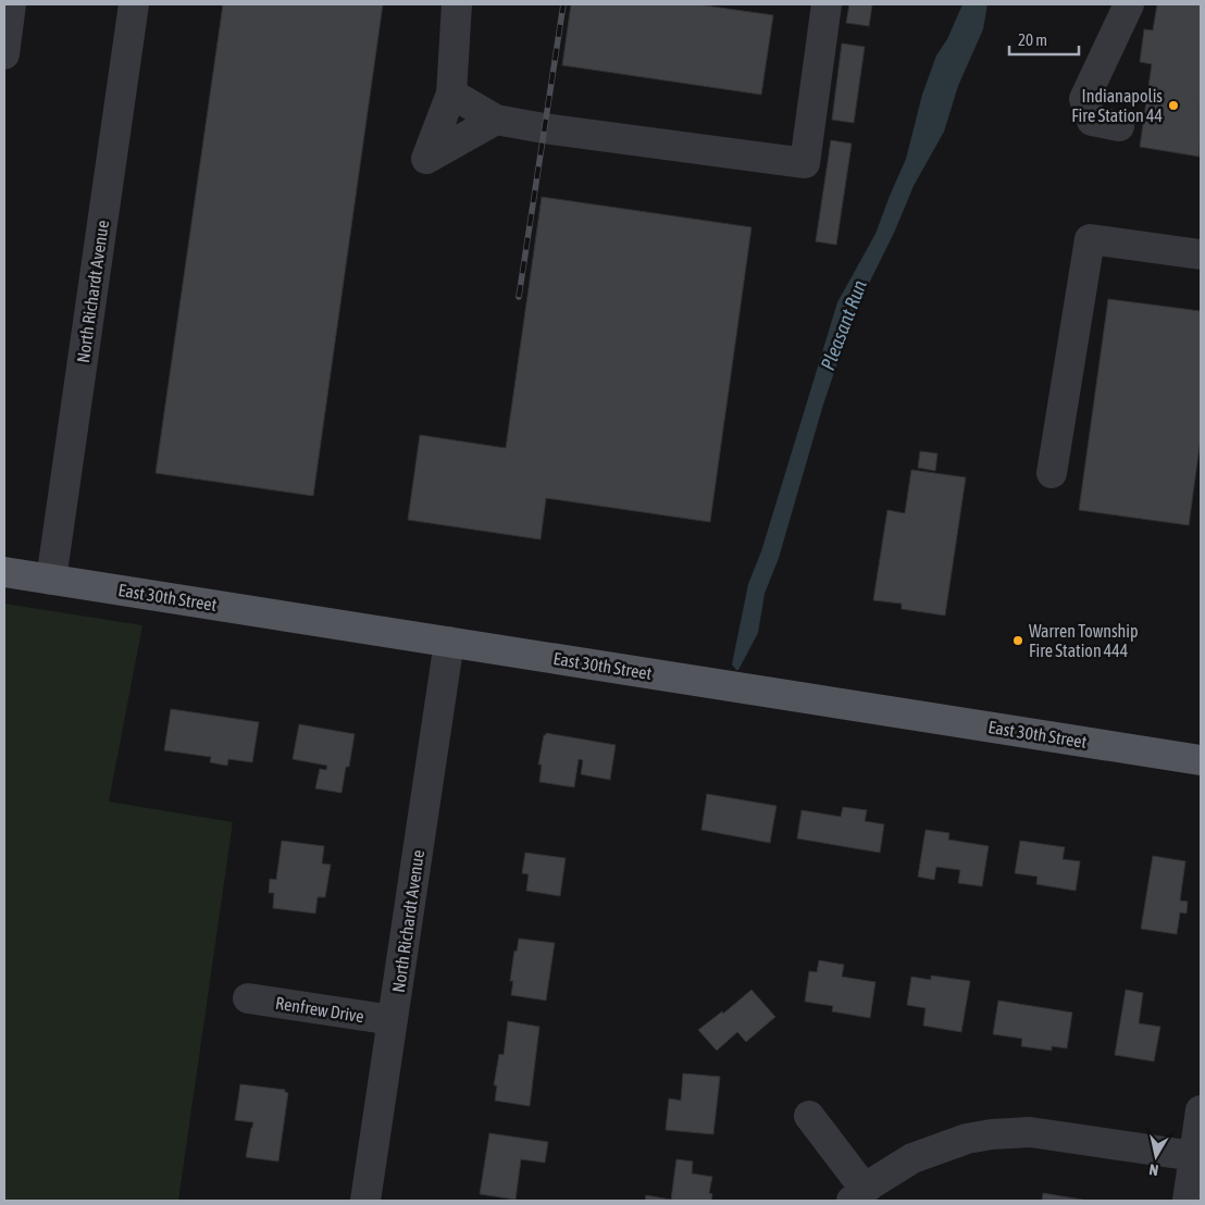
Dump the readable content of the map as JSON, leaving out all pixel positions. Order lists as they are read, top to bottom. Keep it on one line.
{"streets":{"main road":["East 30th Street"],"street":["North Richardt Avenue","Renfrew Drive"]},"crossings":[["North Richardt Avenue","East 30th Street"],["North Richardt Avenue","Renfrew Drive"]],"water":["Pleasant Run"],"places":["Indianapolis Fire Station 44","Warren Township Fire Station 444"],"scale_bar":"20 m","north":"bottom"}
